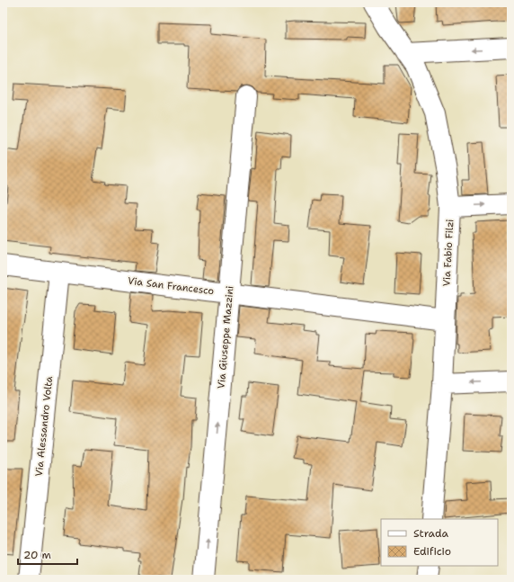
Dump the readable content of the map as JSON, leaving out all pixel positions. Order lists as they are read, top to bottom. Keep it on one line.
{"streets":{"street":["Via Fabio Filzi","Via San Francesco","Via Giuseppe Mazzini","Via Alessandro Volta"]},"crossings":[["Via Fabio Filzi","Via San Francesco"],["Via San Francesco","Via Giuseppe Mazzini"],["Via San Francesco","Via Alessandro Volta"]],"one_way":["Via Giuseppe Mazzini"],"legend":["Strada","Edificio"],"scale_bar":"20 m"}
